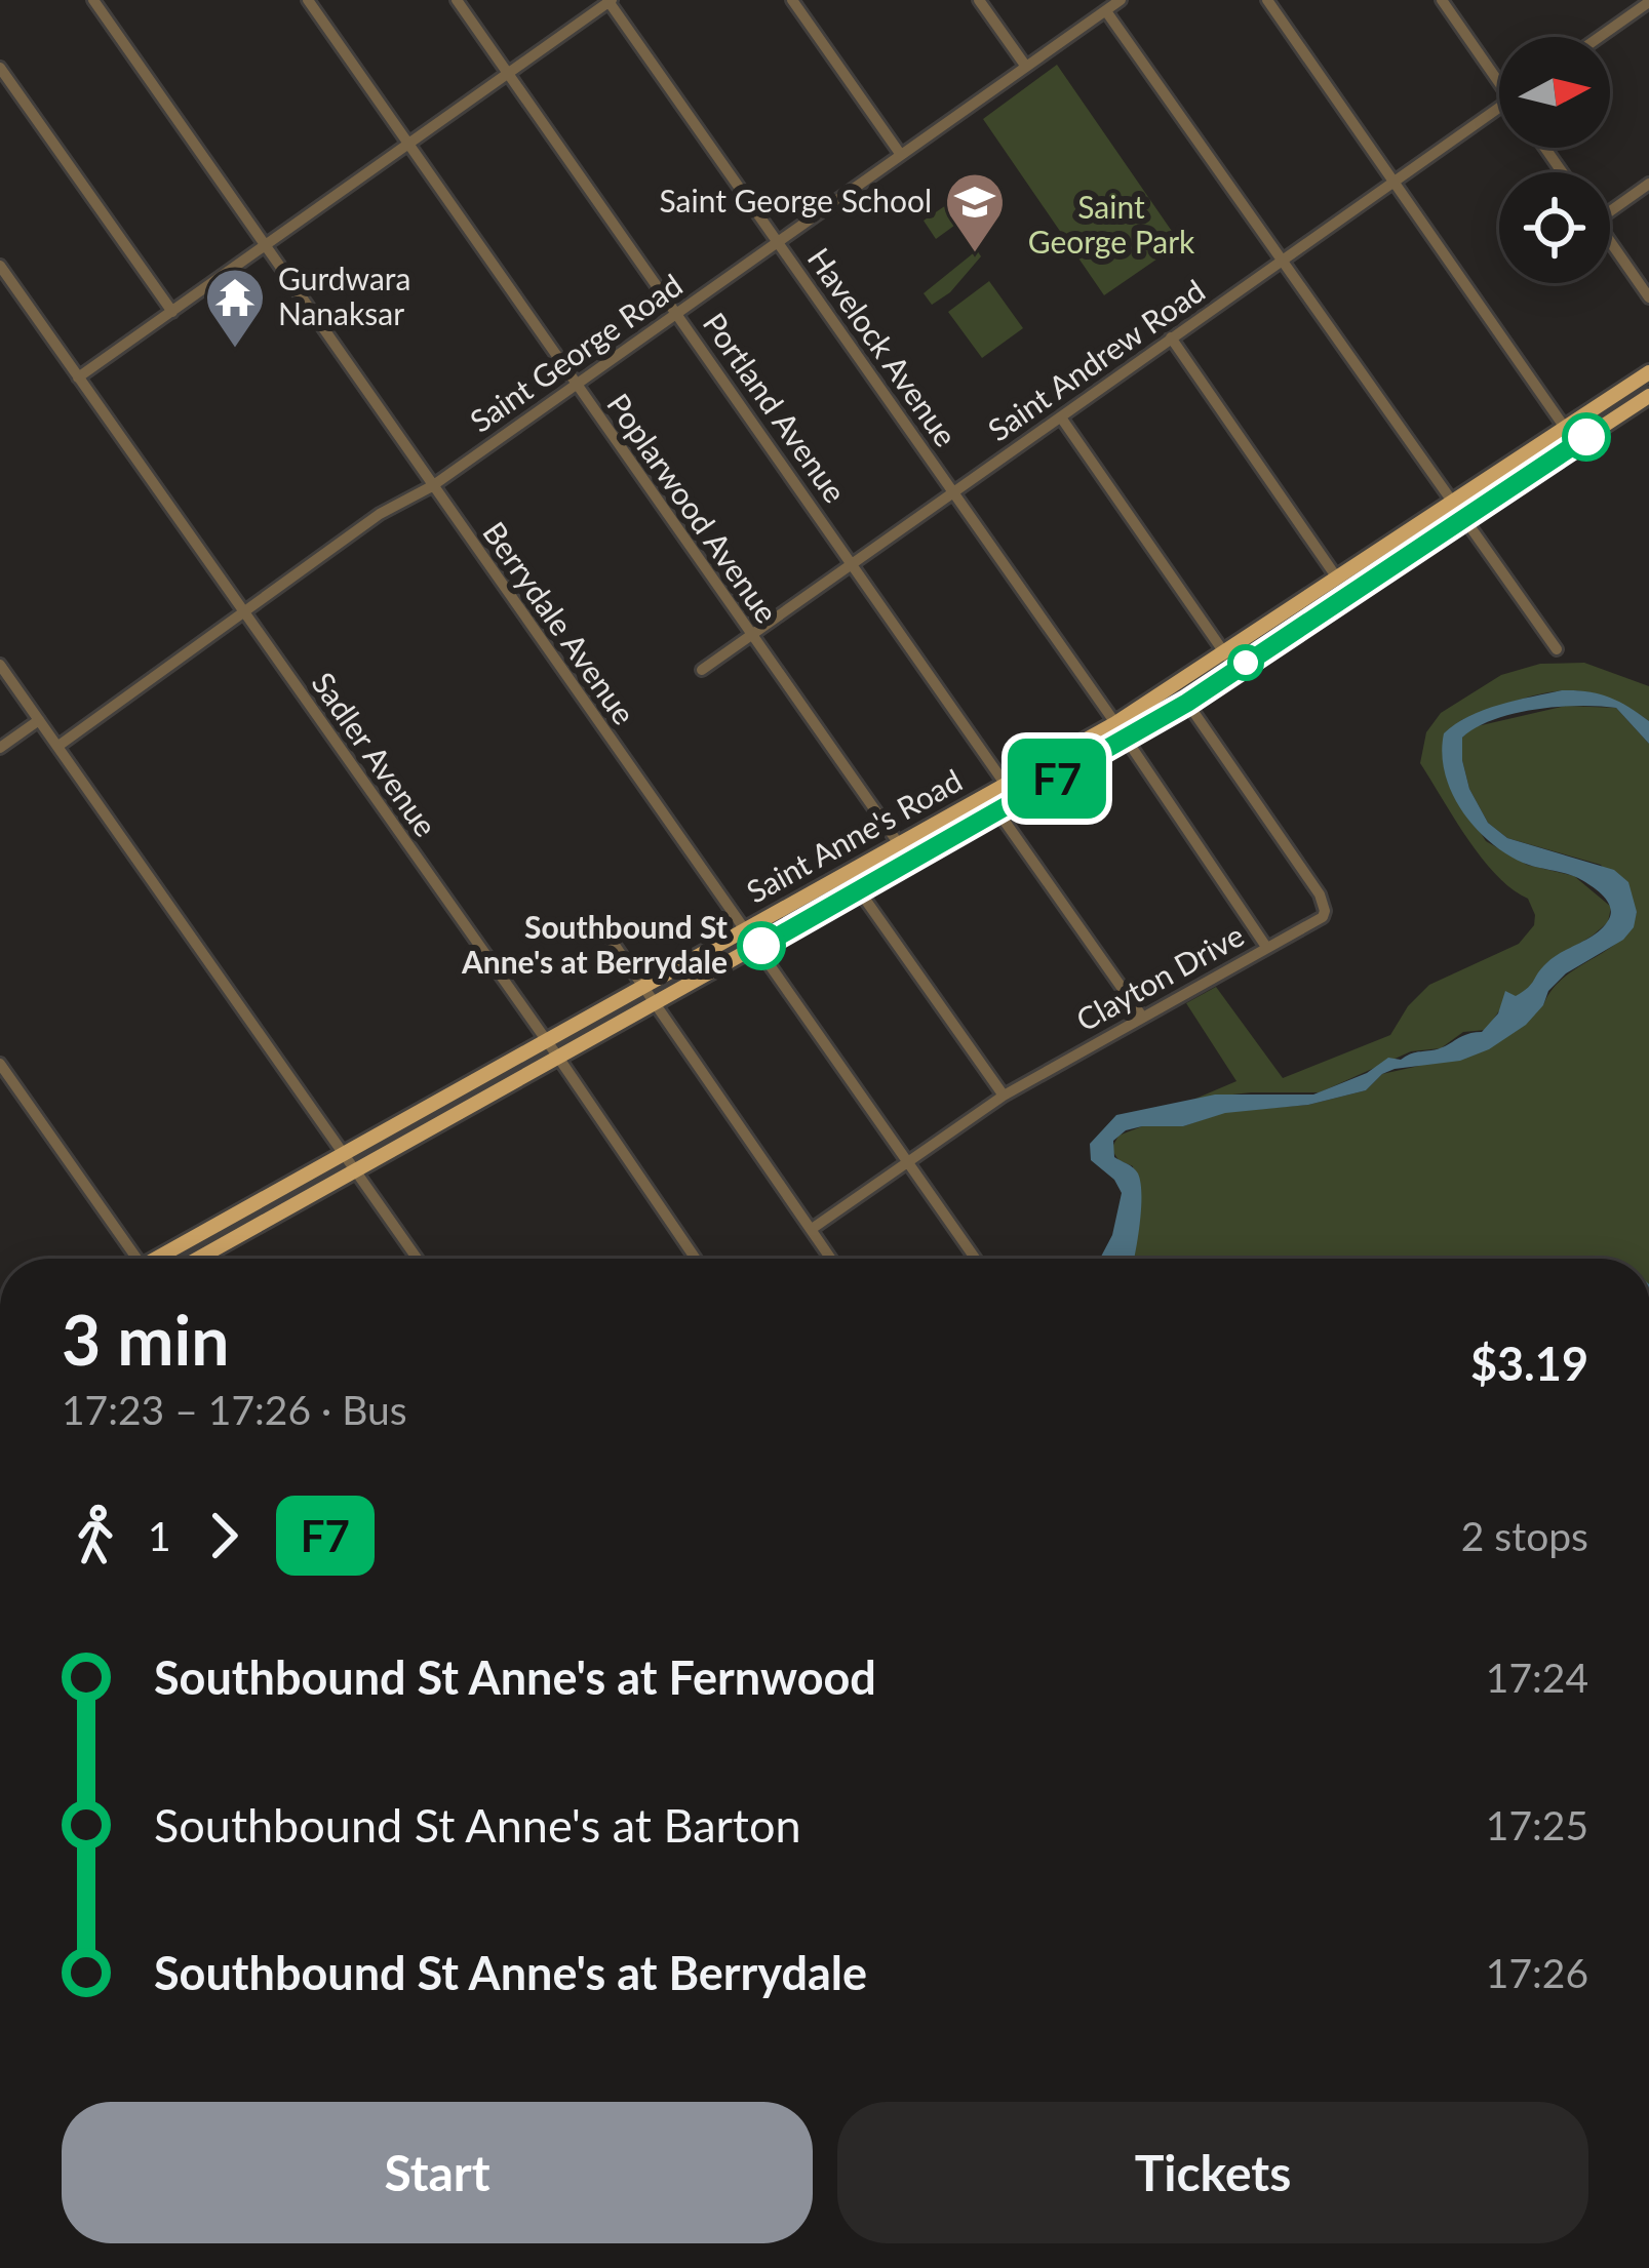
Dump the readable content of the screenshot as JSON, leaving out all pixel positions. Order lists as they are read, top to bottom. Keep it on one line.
{"streets":{"main road":["Saint Anne's Road"],"street":["Havelock Avenue","Saint George Road","Saint Andrew Road","Portland Avenue","Poplarwood Avenue","Berrydale Avenue","Sadler Avenue","Clayton Drive"]},"crossings":[["Havelock Avenue","Saint George Road"],["Havelock Avenue","Saint Andrew Road"],["Havelock Avenue","Saint Anne's Road"],["Havelock Avenue","Clayton Drive"],["Saint George Road","Portland Avenue"],["Saint George Road","Poplarwood Avenue"],["Saint George Road","Berrydale Avenue"],["Saint George Road","Sadler Avenue"],["Saint Andrew Road","Portland Avenue"],["Saint Andrew Road","Poplarwood Avenue"],["Portland Avenue","Saint Anne's Road"],["Poplarwood Avenue","Saint Anne's Road"],["Berrydale Avenue","Saint Anne's Road"],["Berrydale Avenue","Clayton Drive"],["Sadler Avenue","Saint Anne's Road"],["Saint Anne's Road","Clayton Drive"]],"parks":["Saint George Park"],"places":{"school or university":["Saint George School"],"temple":["Gurdwara Nanaksar"],"other":["Southbound St Anne's at Berrydale"]},"lines":["bus line F7"],"north":"right","page":{"on_map":"F7","heading":["3 min","17:23 – 17:26 · Bus","$3.19"],"legs":["1","F7","2 stops"],"list":[{"name":"Southbound St Anne's at Fernwood","value":"17:24"},{"name":"Southbound St Anne's at Barton","value":"17:25"},{"name":"Southbound St Anne's at Berrydale","value":"17:26"}],"buttons":["Start","Tickets"]}}
